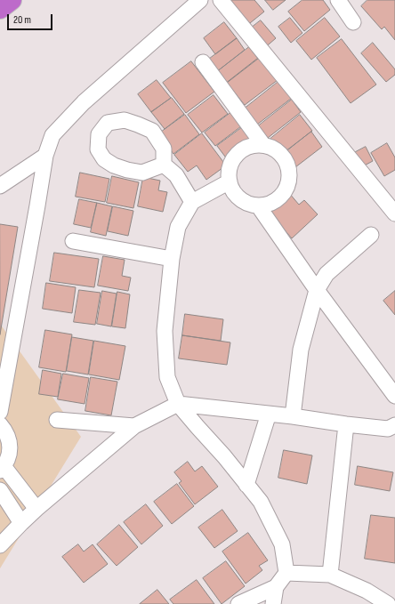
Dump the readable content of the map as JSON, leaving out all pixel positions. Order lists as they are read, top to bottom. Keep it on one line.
{"scale_bar":"20 m"}
